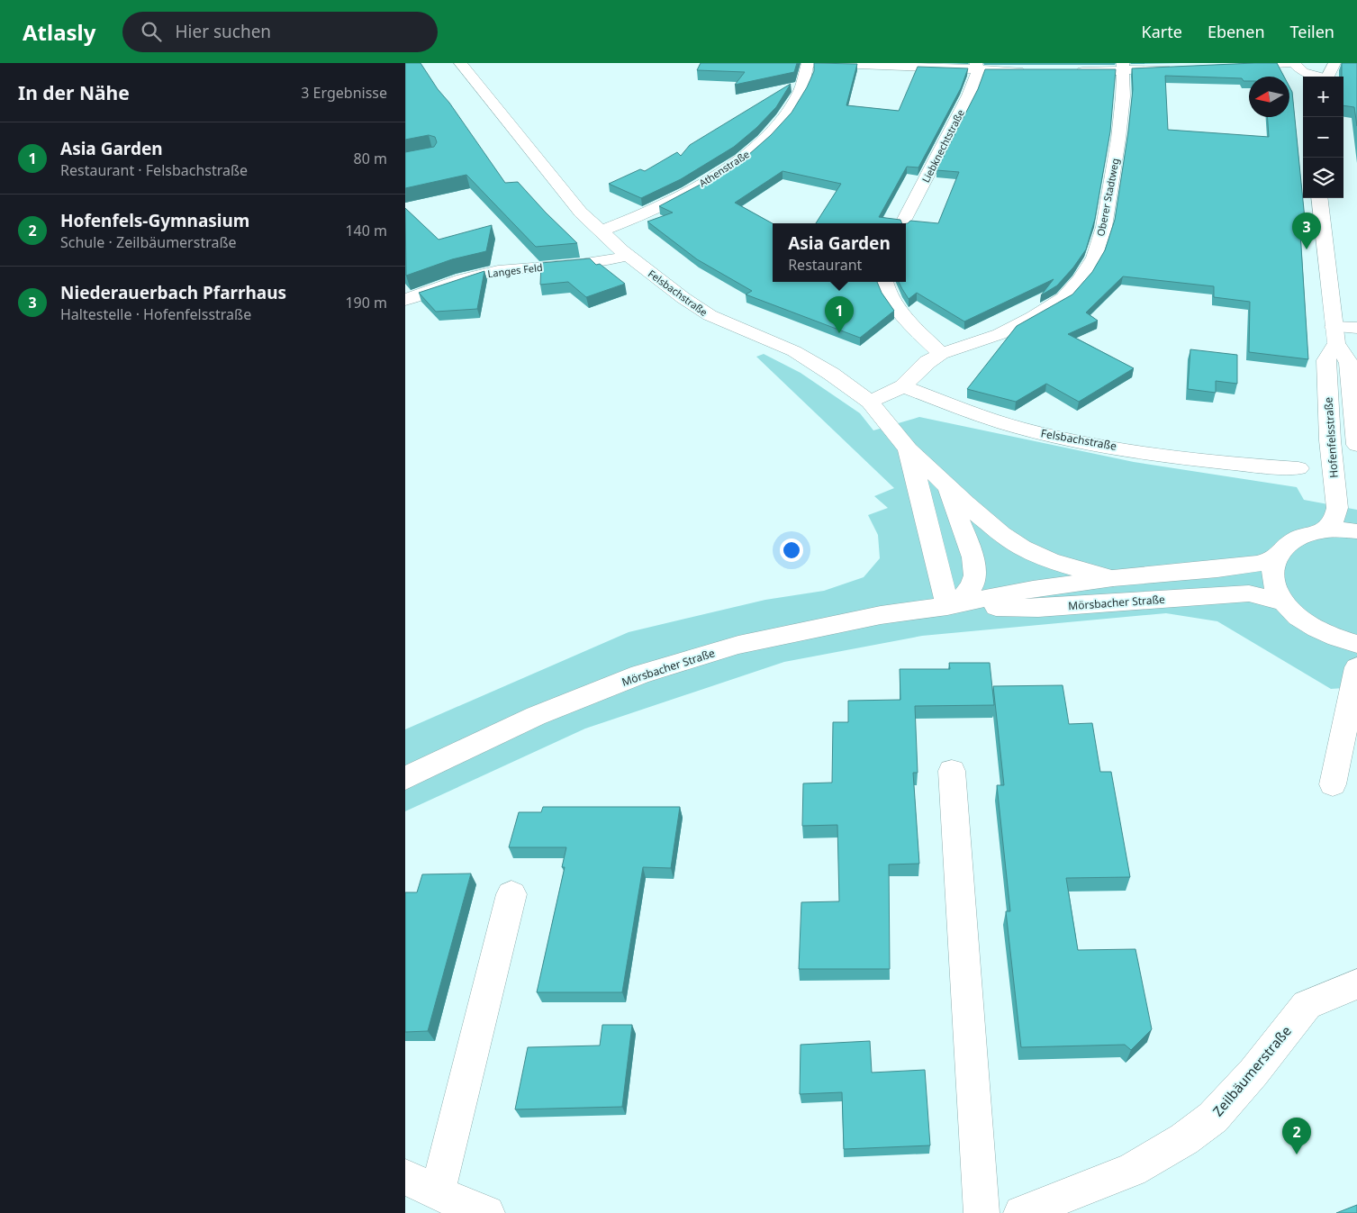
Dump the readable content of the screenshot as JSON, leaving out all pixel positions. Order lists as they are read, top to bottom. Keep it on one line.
{"streets":{"street":["Liebknechtstraße","Athenstraße","Oberer Stadtweg","Langes Feld","Felsbachstraße","Hofenfelsstraße","Mörsbacher Straße","Zeilbäumerstraße"]},"crossings":[["Athenstraße","Felsbachstraße"],["Oberer Stadtweg","Felsbachstraße"],["Langes Feld","Felsbachstraße"],["Felsbachstraße","Mörsbacher Straße"]],"north":"left","page":{"header":"Atlasly","search":"Hier suchen","nav":["Karte","Ebenen","Teilen"],"heading":["In der Nähe","3 Ergebnisse"],"map_buttons":["+","−"],"list":[{"mark":"1","name":"Asia Garden","note":"Restaurant · Felsbachstraße","value":"80 m"},{"mark":"2","name":"Hofenfels-Gymnasium","note":"Schule · Zeilbäumerstraße","value":"140 m"},{"mark":"3","name":"Niederauerbach Pfarrhaus","note":"Haltestelle · Hofenfelsstraße","value":"190 m"}],"pins":["3","1","2"],"popup":["Asia Garden","Restaurant"]}}
